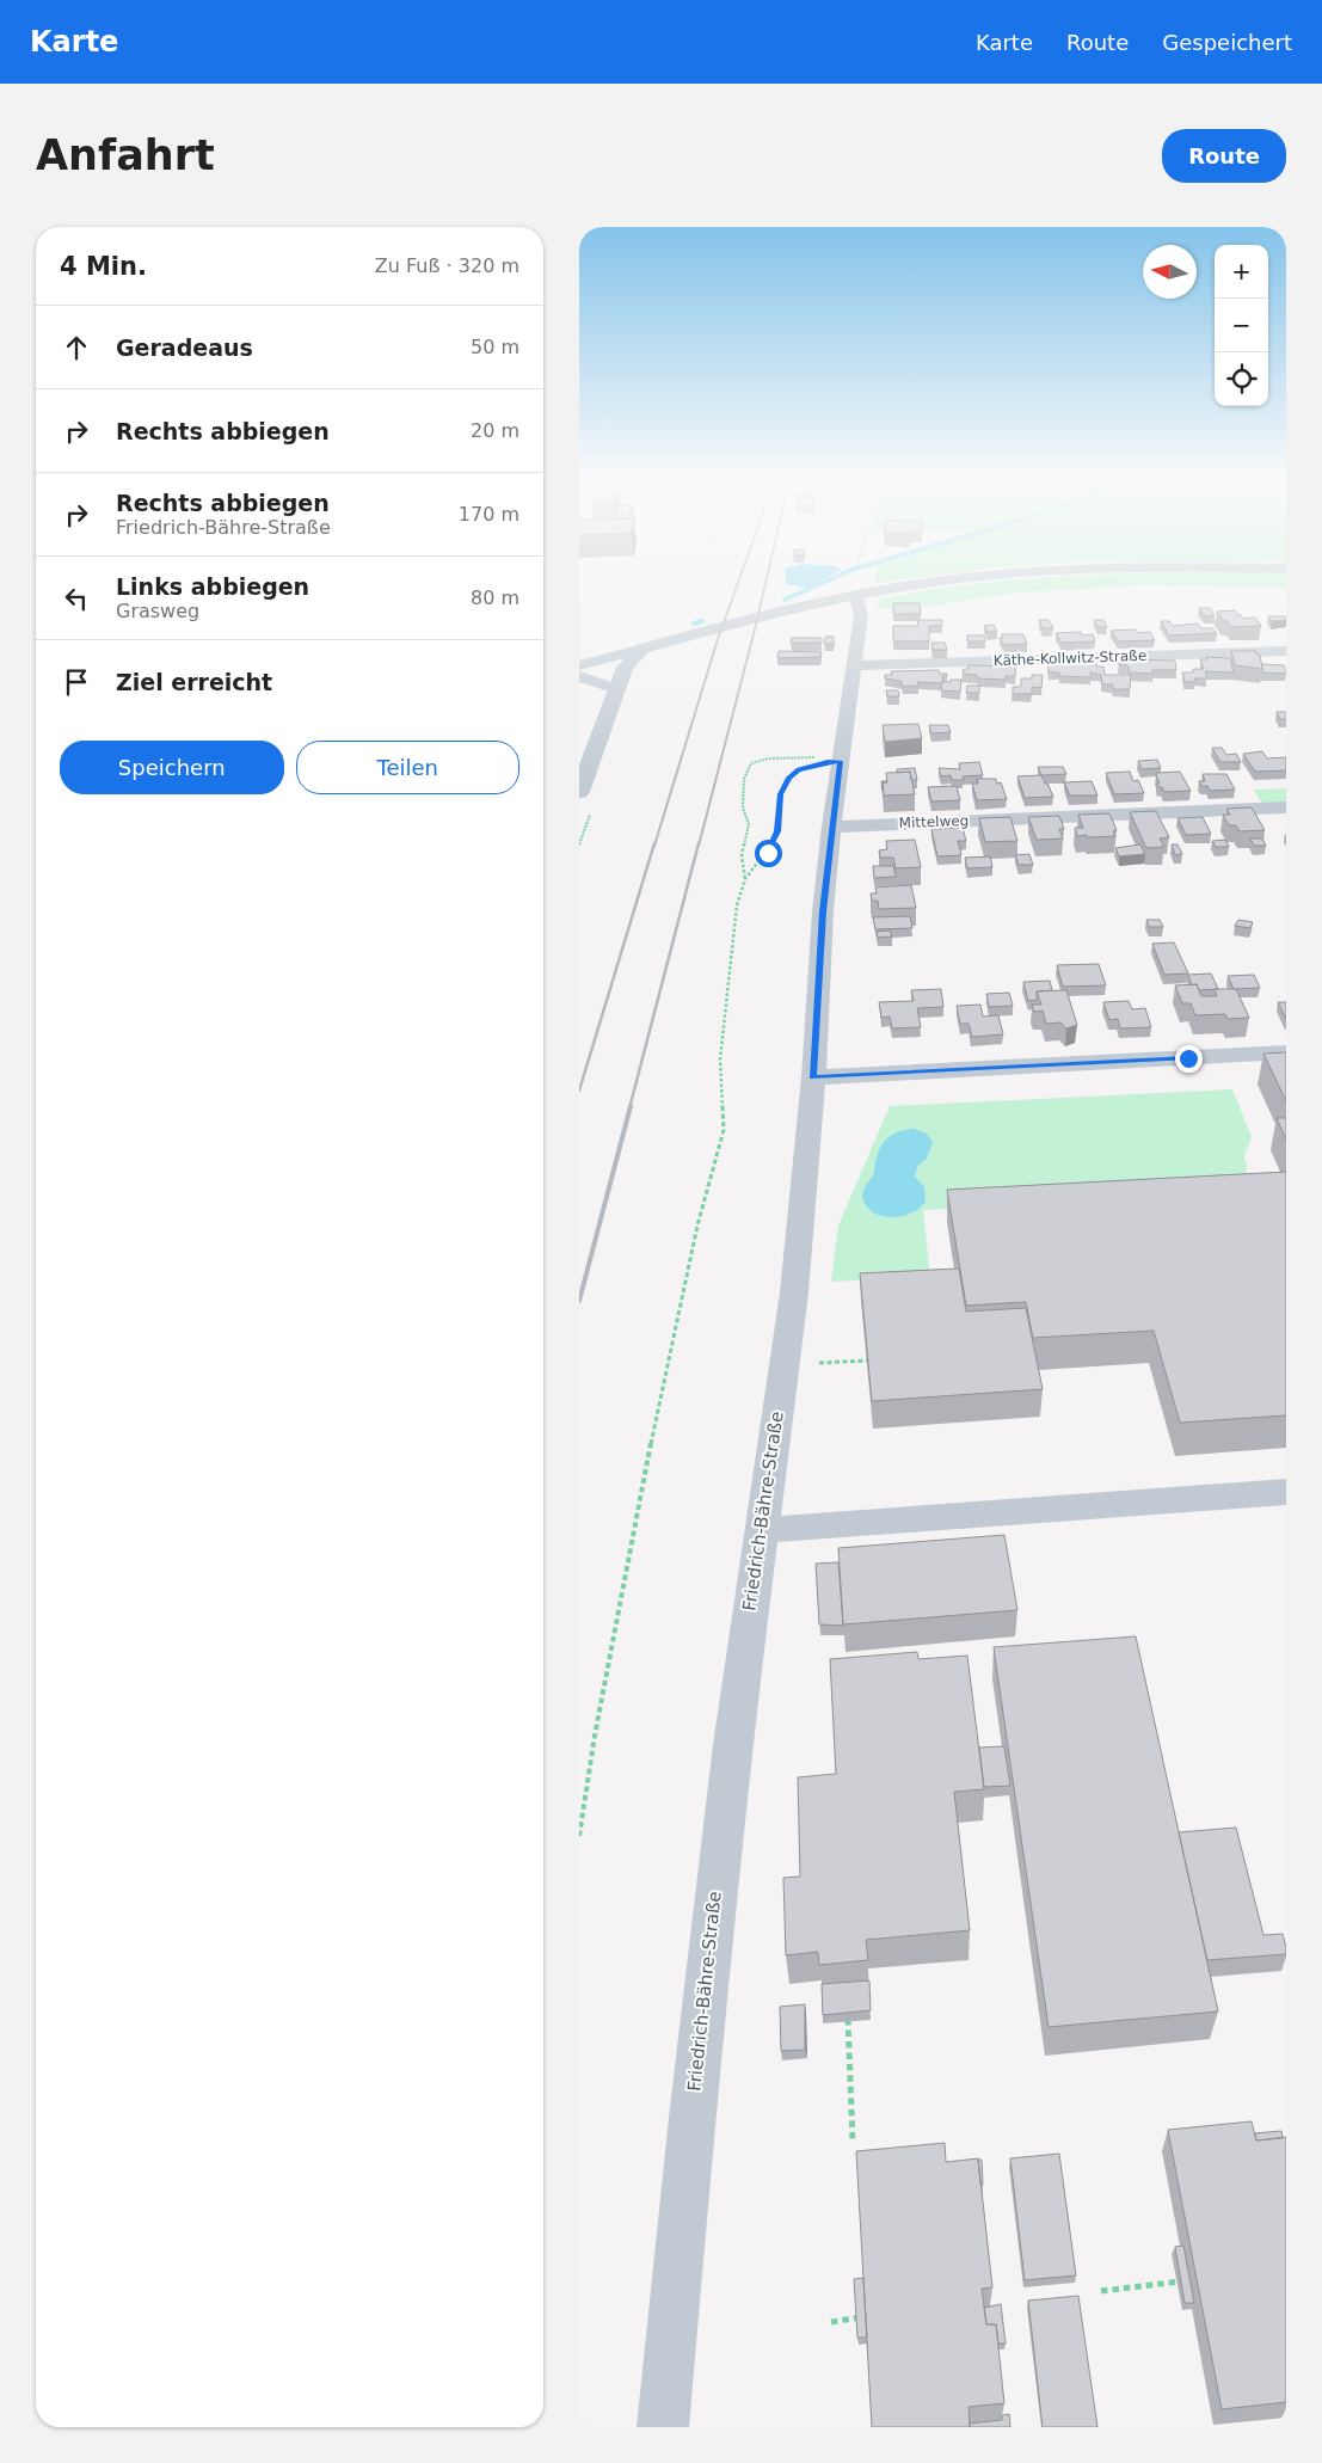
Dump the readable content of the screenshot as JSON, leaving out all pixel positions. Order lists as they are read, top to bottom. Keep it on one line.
{"streets":{"street":["Käthe-Kollwitz-Straße","Mittelweg","Friedrich-Bähre-Straße"]},"crossings":[["Käthe-Kollwitz-Straße","Friedrich-Bähre-Straße"],["Mittelweg","Friedrich-Bähre-Straße"]],"north":"left","page":{"header":"Karte","nav":["Karte","Route","Gespeichert"],"buttons":["Route",["Speichern","Teilen"]],"title":"Anfahrt","heading":["4 Min.","Zu Fuß · 320 m"],"map_buttons":["+","−"],"list":[["Geradeaus","50 m"],["Rechts abbiegen","20 m"],["Rechts abbiegen","Friedrich-Bähre-Straße","170 m"],["Links abbiegen","Grasweg","80 m"],"Ziel erreicht"]}}
